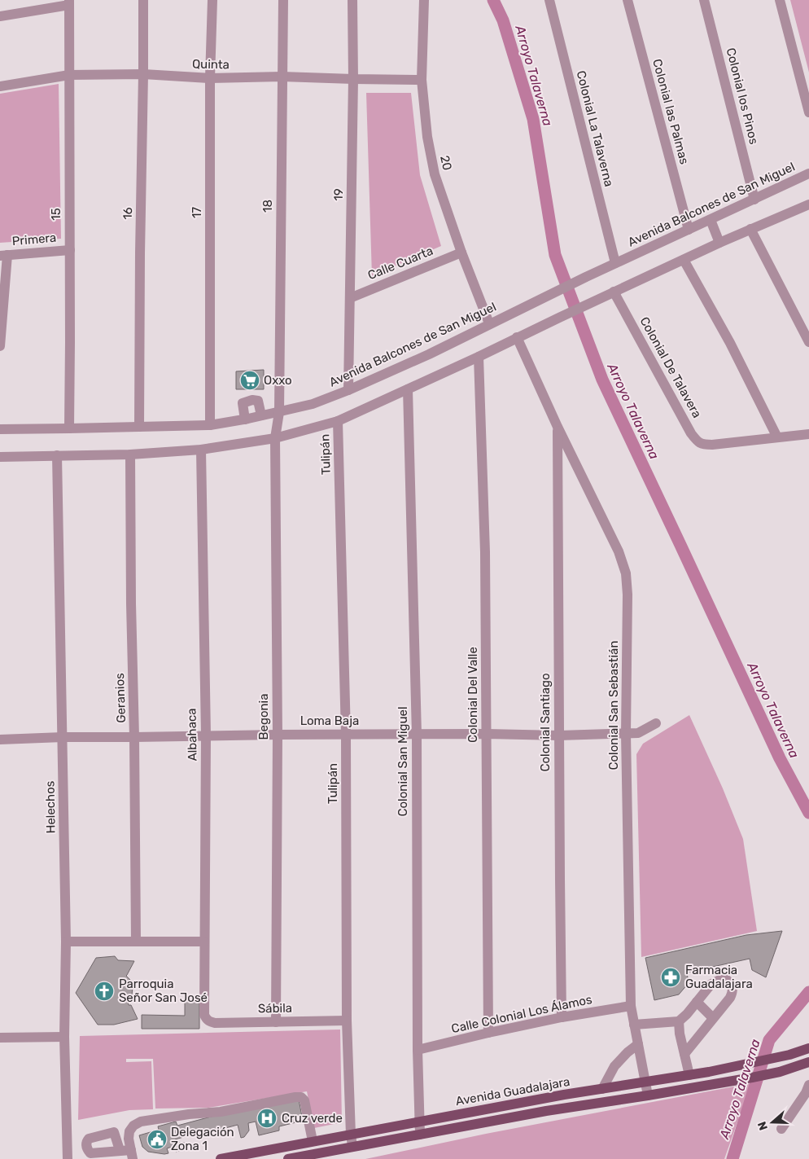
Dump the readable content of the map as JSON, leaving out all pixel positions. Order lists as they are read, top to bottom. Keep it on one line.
{"streets":{"main road":["Avenida Guadalajara"],"street":["Quinta","Colonial los Pinos","Colonial las Palmas","Colonial La Talaverna","20","19","Avenida Balcones de San Miguel","18","17","16","15","Primera","Calle Cuarta","Colonial De Talavera","Tulipán","Colonial Del Valle","Geranios","Colonial San Sebastián","Begonia","Loma Baja","Colonial Santiago","Albahaca","Colonial San Miguel","Helechos","Sábila","Calle Colonial Los Álamos"]},"crossings":[["Quinta","20"],["Quinta","19"],["Quinta","18"],["Quinta","17"],["Quinta","16"],["Quinta","15"],["Colonial los Pinos","Avenida Balcones de San Miguel"],["Colonial las Palmas","Avenida Balcones de San Miguel"],["Colonial La Talaverna","Avenida Balcones de San Miguel"],["20","Avenida Balcones de San Miguel"],["20","Calle Cuarta"],["19","Avenida Balcones de San Miguel"],["19","Calle Cuarta"],["Avenida Balcones de San Miguel","18"],["Avenida Balcones de San Miguel","17"],["Avenida Balcones de San Miguel","16"],["Avenida Balcones de San Miguel","15"],["Avenida Balcones de San Miguel","Begonia"],["18","Begonia"],["15","Primera"],["Tulipán","Loma Baja"],["Tulipán","Sábila"],["Tulipán","Avenida Guadalajara"],["Colonial Del Valle","Loma Baja"],["Colonial Del Valle","Calle Colonial Los Álamos"],["Geranios","Loma Baja"],["Colonial San Sebastián","Loma Baja"],["Colonial San Sebastián","Colonial Santiago"],["Colonial San Sebastián","Calle Colonial Los Álamos"],["Colonial San Sebastián","Avenida Guadalajara"],["Begonia","Loma Baja"],["Begonia","Sábila"],["Loma Baja","Colonial Santiago"],["Loma Baja","Albahaca"],["Loma Baja","Colonial San Miguel"],["Loma Baja","Helechos"],["Colonial Santiago","Calle Colonial Los Álamos"],["Albahaca","Sábila"],["Colonial San Miguel","Calle Colonial Los Álamos"],["Colonial San Miguel","Avenida Guadalajara"]],"water":["Arroyo Talaverna"],"places":{"supermarket":["Oxxo"],"pharmacy":["Farmacia Guadalajara"],"church":["Parroquia Señor San José"],"hospital":["Cruz verde"],"public building":["Delegación Zona 1"]},"north":"left"}
